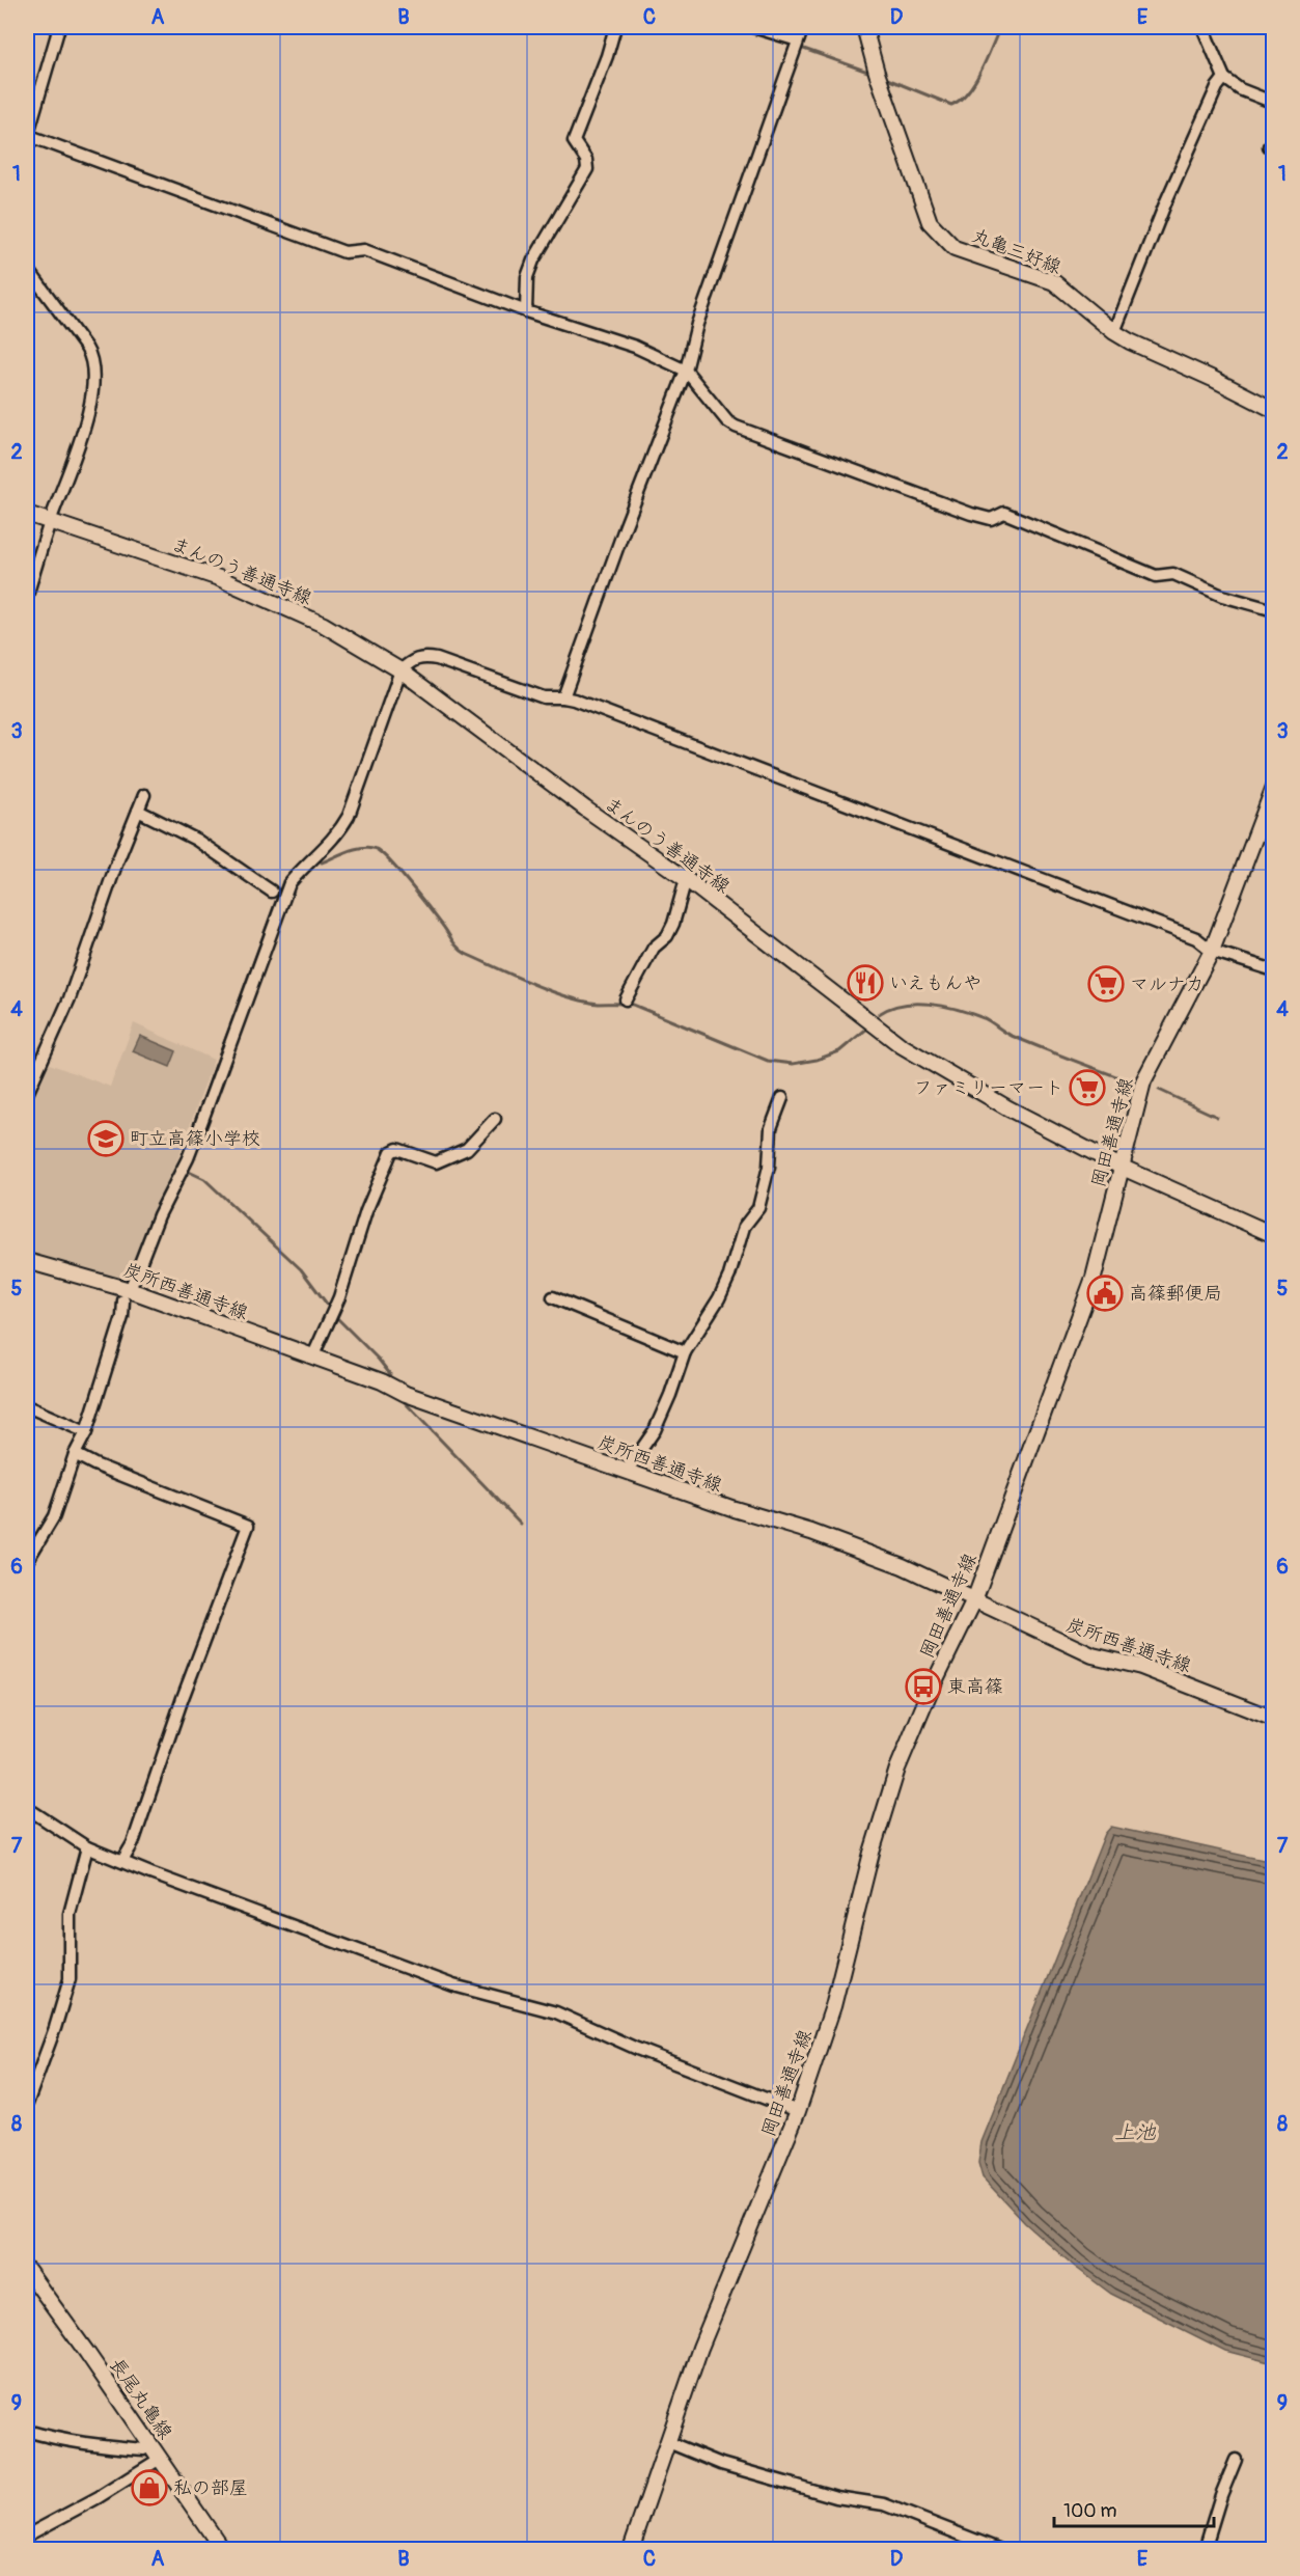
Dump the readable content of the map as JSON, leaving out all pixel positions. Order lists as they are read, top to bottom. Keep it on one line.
{"streets":{"main road":["丸亀三好線","まんのう善通寺線","岡田善通寺線","炭所西善通寺線","長尾丸亀線"]},"crossings":[["まんのう善通寺線","岡田善通寺線"],["岡田善通寺線","炭所西善通寺線"]],"water":["上池"],"places":{"restaurant":["いえもんや"],"supermarket":["マルナカ","ファミリーマート"],"school or university":["町立高篠小学校"],"public building":["高篠郵便局"],"bus stop":["東高篠"],"shop":["私の部屋"]},"scale_bar":"100 m","grid":{"columns":["A","B","C","D","E"],"rows":["1","2","3","4","5","6","7","8","9"]}}
